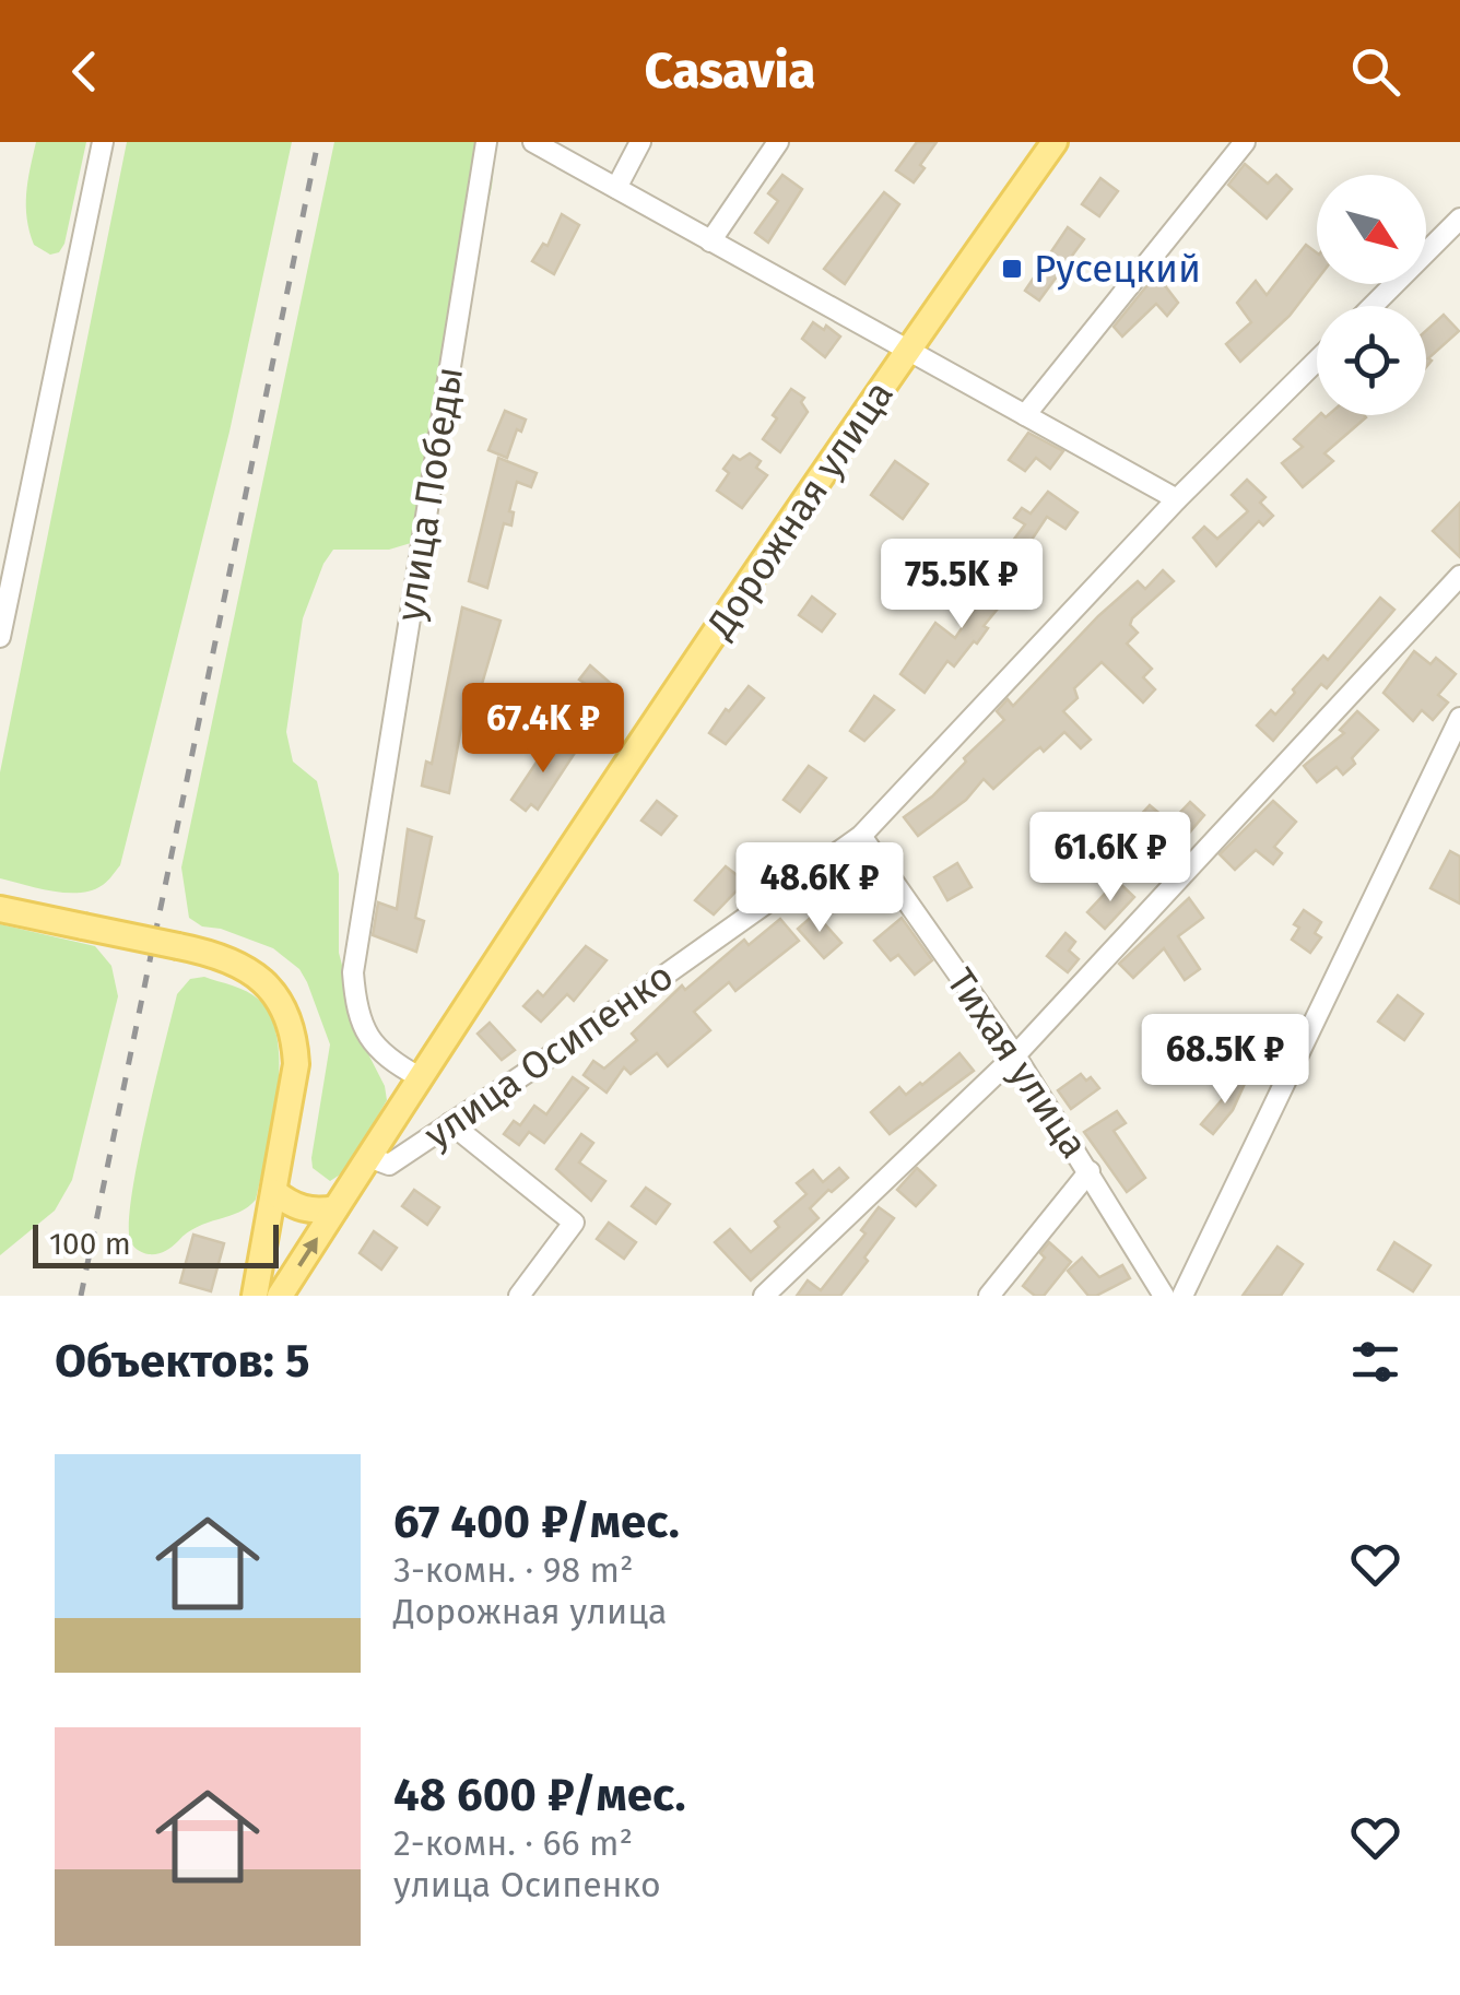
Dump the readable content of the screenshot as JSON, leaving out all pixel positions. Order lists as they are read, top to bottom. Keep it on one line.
{"streets":{"main road":["Дорожная улица"],"street":["улица Победы","улица Осипенко","Тихая улица"]},"crossings":[["улица Победы","Дорожная улица"],["Дорожная улица","улица Осипенко"],["улица Осипенко","Тихая улица"]],"places":{"transit":["Русецкий"]},"scale_bar":"100 m","north":"bottom right","page":{"header":"Casavia","price":["75.5K ₽","67.4K ₽","61.6K ₽","48.6K ₽","68.5K ₽"],"scale":"100 m","heading":"Объектов: 5","list":[{"name":"67 400 ₽/мес.","note":"3-комн. · 98 m² · Дорожная улица"},{"name":"48 600 ₽/мес.","note":"2-комн. · 66 m² · улица Осипенко"}]}}
